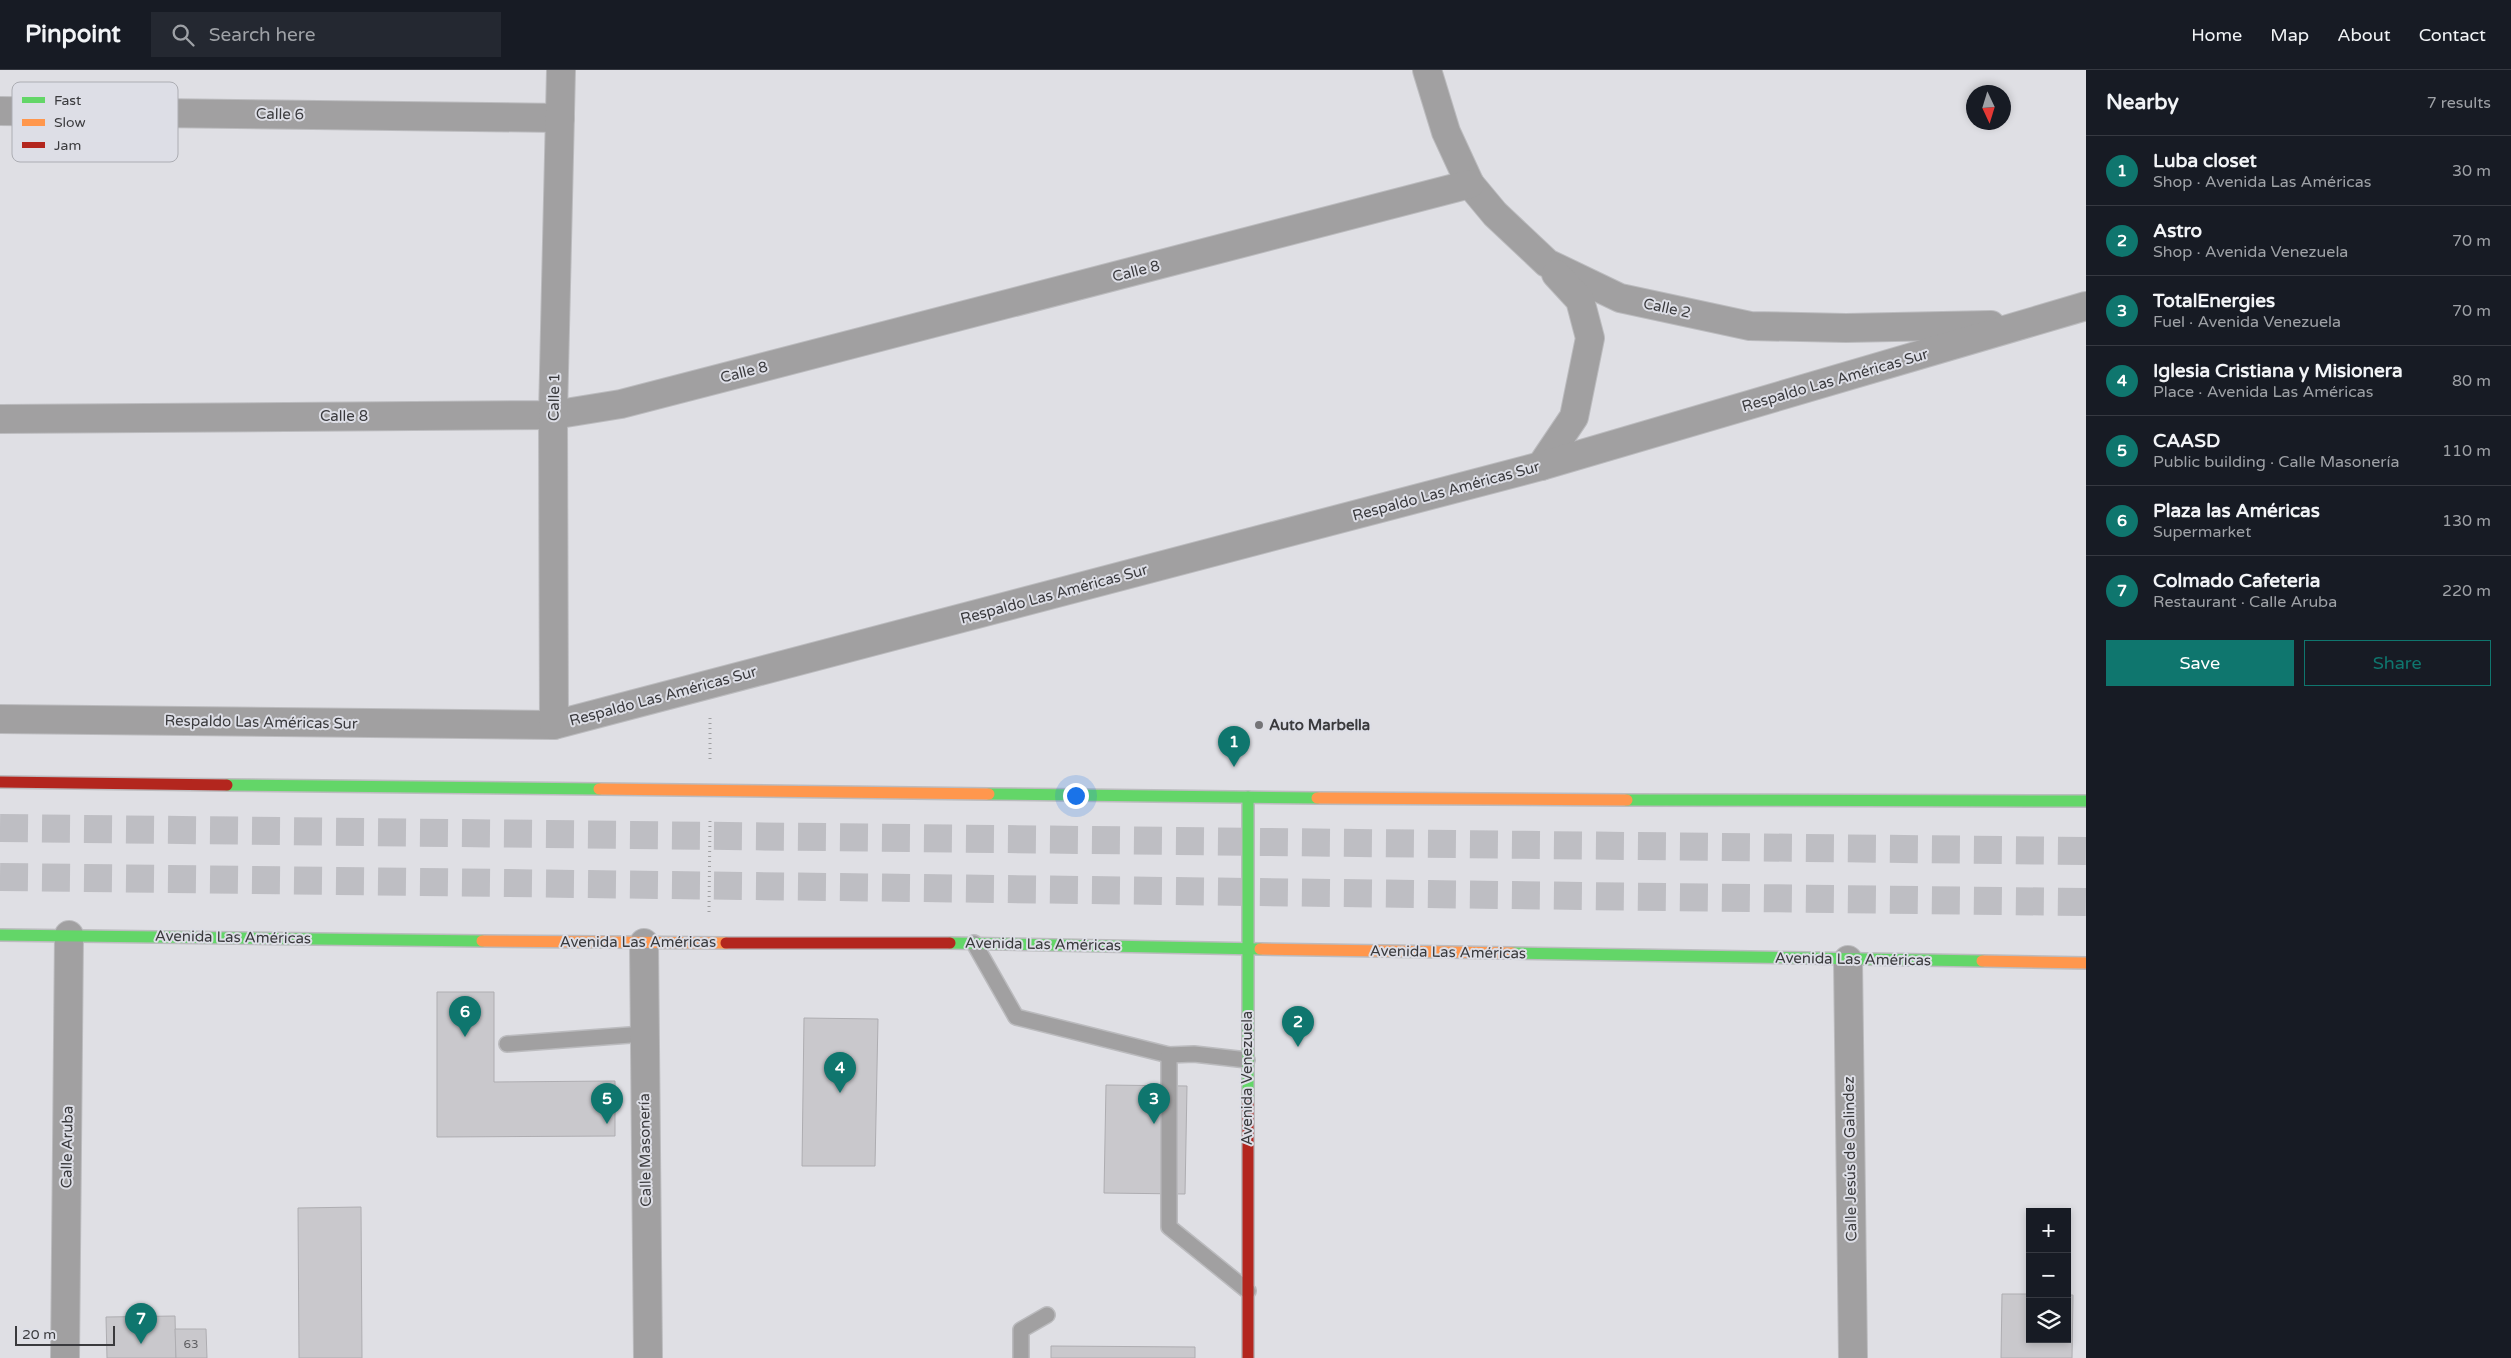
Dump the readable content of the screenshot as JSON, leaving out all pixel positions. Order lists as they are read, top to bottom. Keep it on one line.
{"streets":{"main road":["Avenida Las Américas","Avenida Venezuela"],"street":["Calle 6","Calle 8","Calle 2","Respaldo Las Américas Sur","Calle 1","Calle Aruba","Calle Masonería","Calle Jesús de Galindez"]},"crossings":[["Calle 6","Calle 1"],["Calle 8","Calle 2"],["Calle 8","Calle 1"],["Calle 2","Respaldo Las Américas Sur"],["Respaldo Las Américas Sur","Calle 1"],["Avenida Las Américas","Avenida Venezuela"],["Avenida Las Américas","Calle Aruba"],["Avenida Las Américas","Calle Masonería"],["Avenida Las Américas","Calle Jesús de Galindez"]],"places":["Auto Marbella"],"house_numbers":["63"],"legend":["Fast","Slow","Jam"],"scale_bar":"20 m","north":"bottom","page":{"header":"Pinpoint","search":"Search here","nav":["Home","Map","About","Contact"],"heading":["Nearby","7 results"],"list":[{"mark":"1","name":"Luba closet","note":"Shop · Avenida Las Américas","value":"30 m"},{"mark":"2","name":"Astro","note":"Shop · Avenida Venezuela","value":"70 m"},{"mark":"3","name":"TotalEnergies","note":"Fuel · Avenida Venezuela","value":"70 m"},{"mark":"4","name":"Iglesia Cristiana y Misionera","note":"Place · Avenida Las Américas","value":"80 m"},{"mark":"5","name":"CAASD","note":"Public building · Calle Masonería","value":"110 m"},{"mark":"6","name":"Plaza las Américas","note":"Supermarket","value":"130 m"},{"mark":"7","name":"Colmado Cafeteria","note":"Restaurant · Calle Aruba","value":"220 m"}],"buttons":["Save","Share"],"pins":["1","6","2","4","3","5","7"],"map_buttons":["+","−"],"scale":"20 m"}}
